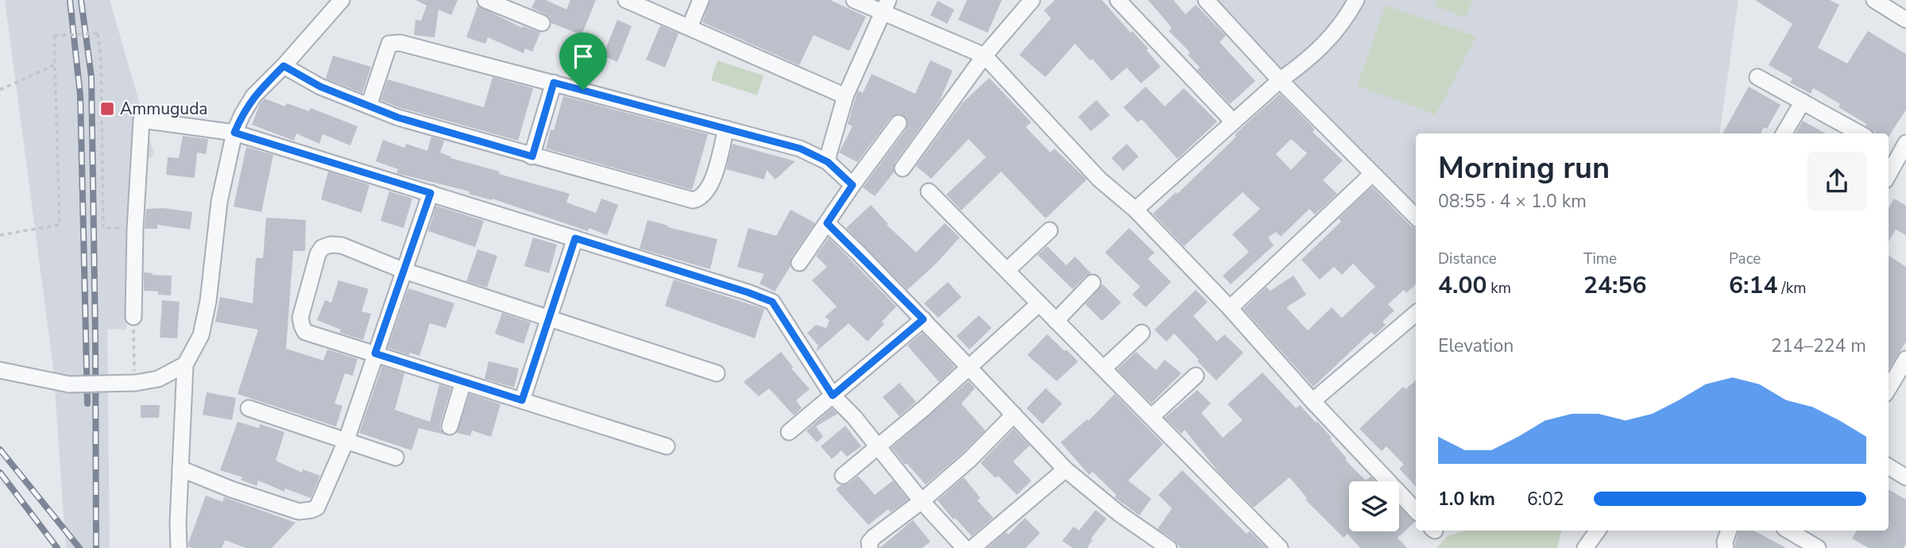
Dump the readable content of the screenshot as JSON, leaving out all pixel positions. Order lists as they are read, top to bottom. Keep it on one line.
{"places":{"transit":["Ammuguda"]},"page":{"heading":["Morning run","08:55 · 4 × 1.0 km"],"stats":[["Distance","4.00 km"],["Time","24:56"],["Pace","6:14 /km"]],"chart":["Elevation","214–224 m"],"list":[{"name":"1.0 km","note":"6:02"}]}}
